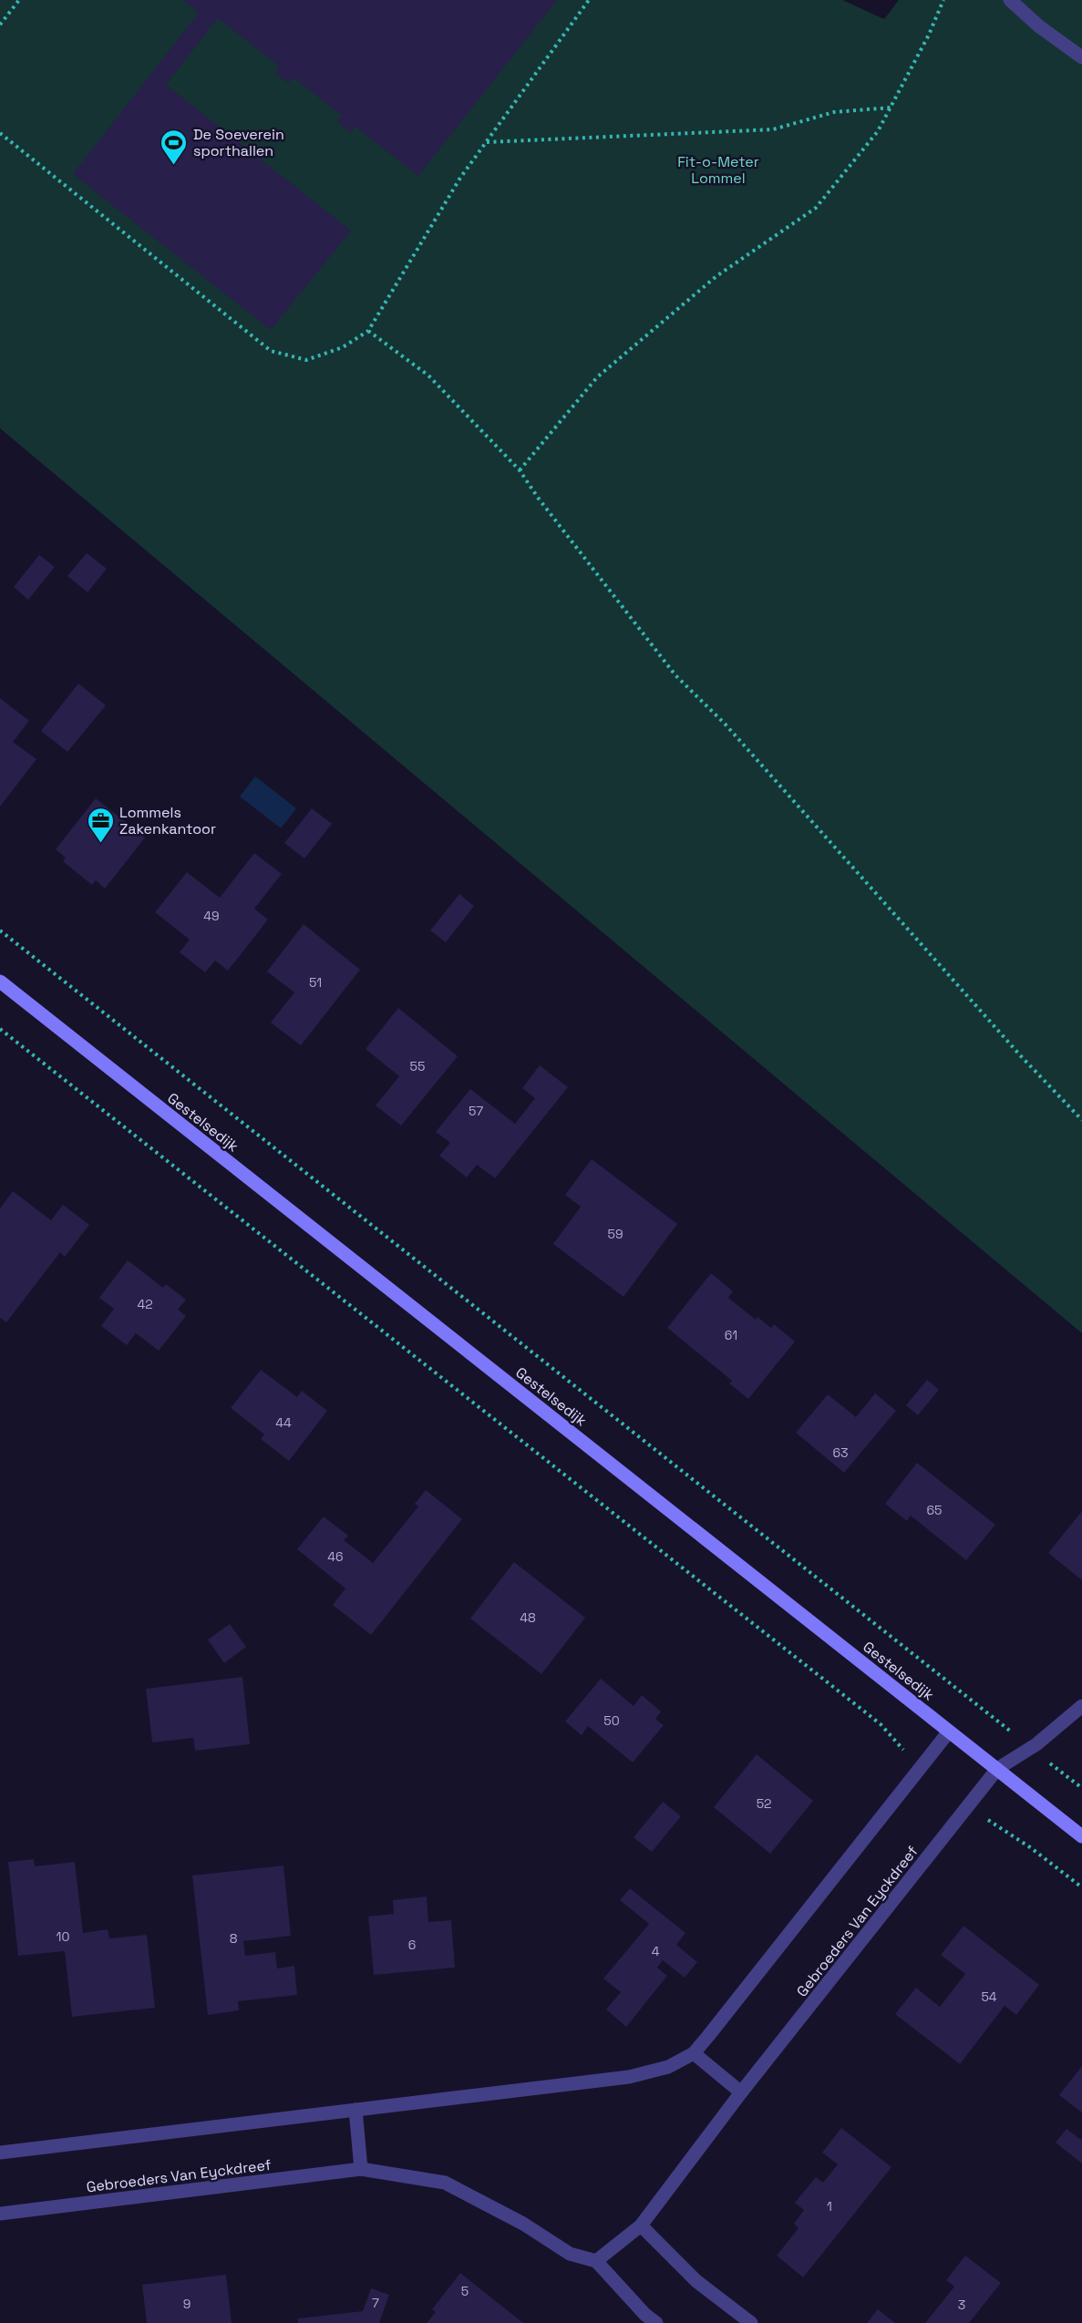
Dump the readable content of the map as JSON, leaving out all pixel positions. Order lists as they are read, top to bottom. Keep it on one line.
{"streets":{"main road":["Gestelsedijk"],"street":["Gebroeders Van Eyckdreef"]},"crossings":[["Gestelsedijk","Gebroeders Van Eyckdreef"]],"parks":["Fit-o-Meter Lommel"],"places":{"sports":["De Soeverein sporthallen"],"office":["Lommels Zakenkantoor"]},"house_numbers":["49","51","55","57","59","42","61","44","63","65","46","48","50","52","10","8","6","4","54","1","5","7","9","3"]}
